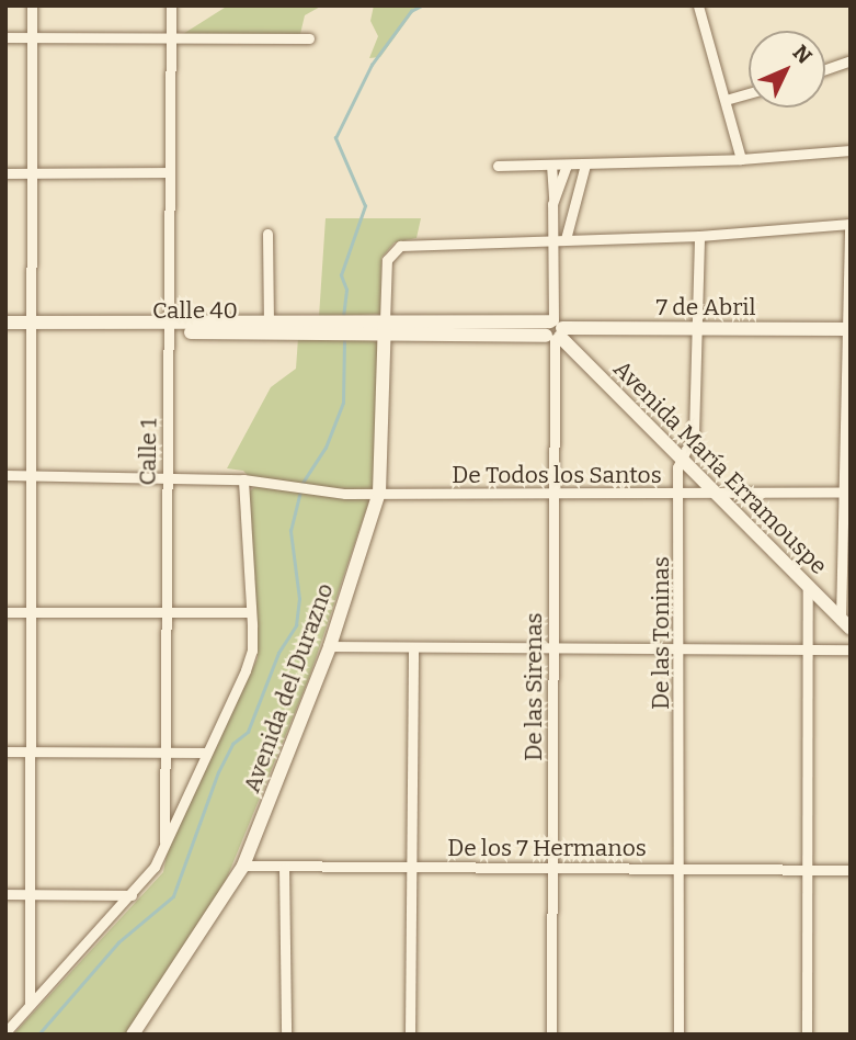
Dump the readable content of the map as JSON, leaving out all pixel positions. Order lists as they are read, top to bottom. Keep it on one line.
{"streets":{"main road":["7 de Abril","Calle 40","Avenida María Erramouspe","Avenida del Durazno"],"street":["Calle 1","De Todos los Santos","De las Toninas","De las Sirenas","De los 7 Hermanos"]},"crossings":[["7 de Abril","Calle 40"],["7 de Abril","Avenida María Erramouspe"],["7 de Abril","De las Toninas"],["7 de Abril","De las Sirenas"],["7 de Abril","Avenida del Durazno"],["Calle 40","Calle 1"],["Calle 1","De Todos los Santos"],["Avenida María Erramouspe","De Todos los Santos"],["Avenida María Erramouspe","De las Toninas"],["Avenida María Erramouspe","De las Sirenas"],["De Todos los Santos","De las Toninas"],["De Todos los Santos","De las Sirenas"],["De Todos los Santos","Avenida del Durazno"],["De las Toninas","De los 7 Hermanos"],["De las Sirenas","De los 7 Hermanos"],["Avenida del Durazno","De los 7 Hermanos"]],"north":"top right"}
